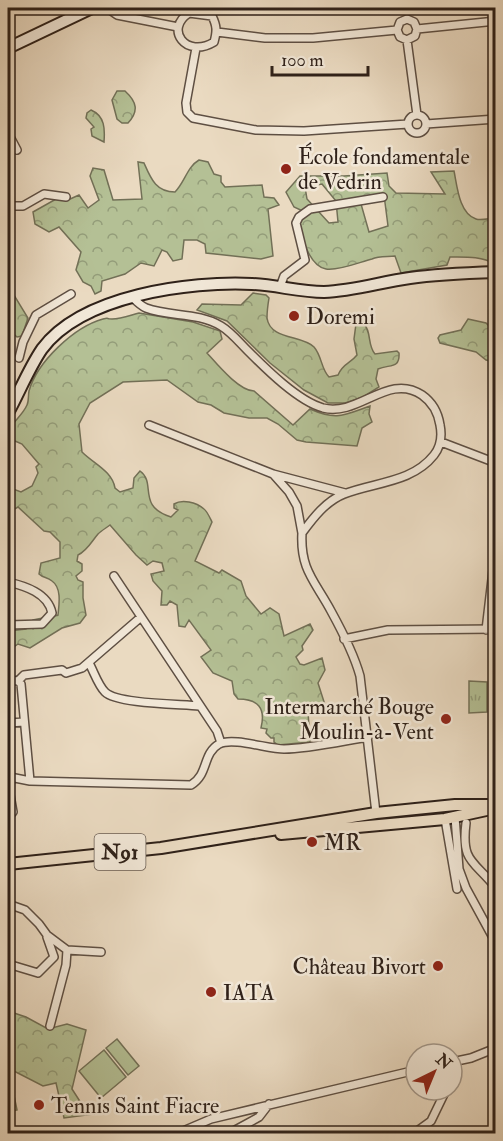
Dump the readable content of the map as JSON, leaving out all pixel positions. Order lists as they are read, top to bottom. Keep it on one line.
{"streets":{"main road":["N91"]},"places":["École fondamentale de Vedrin","Doremi","Intermarché Bouge Moulin-à-Vent","MR","Château Bivort","IATA","Tennis Saint Fiacre"],"scale_bar":"100 m","north":"top right"}
